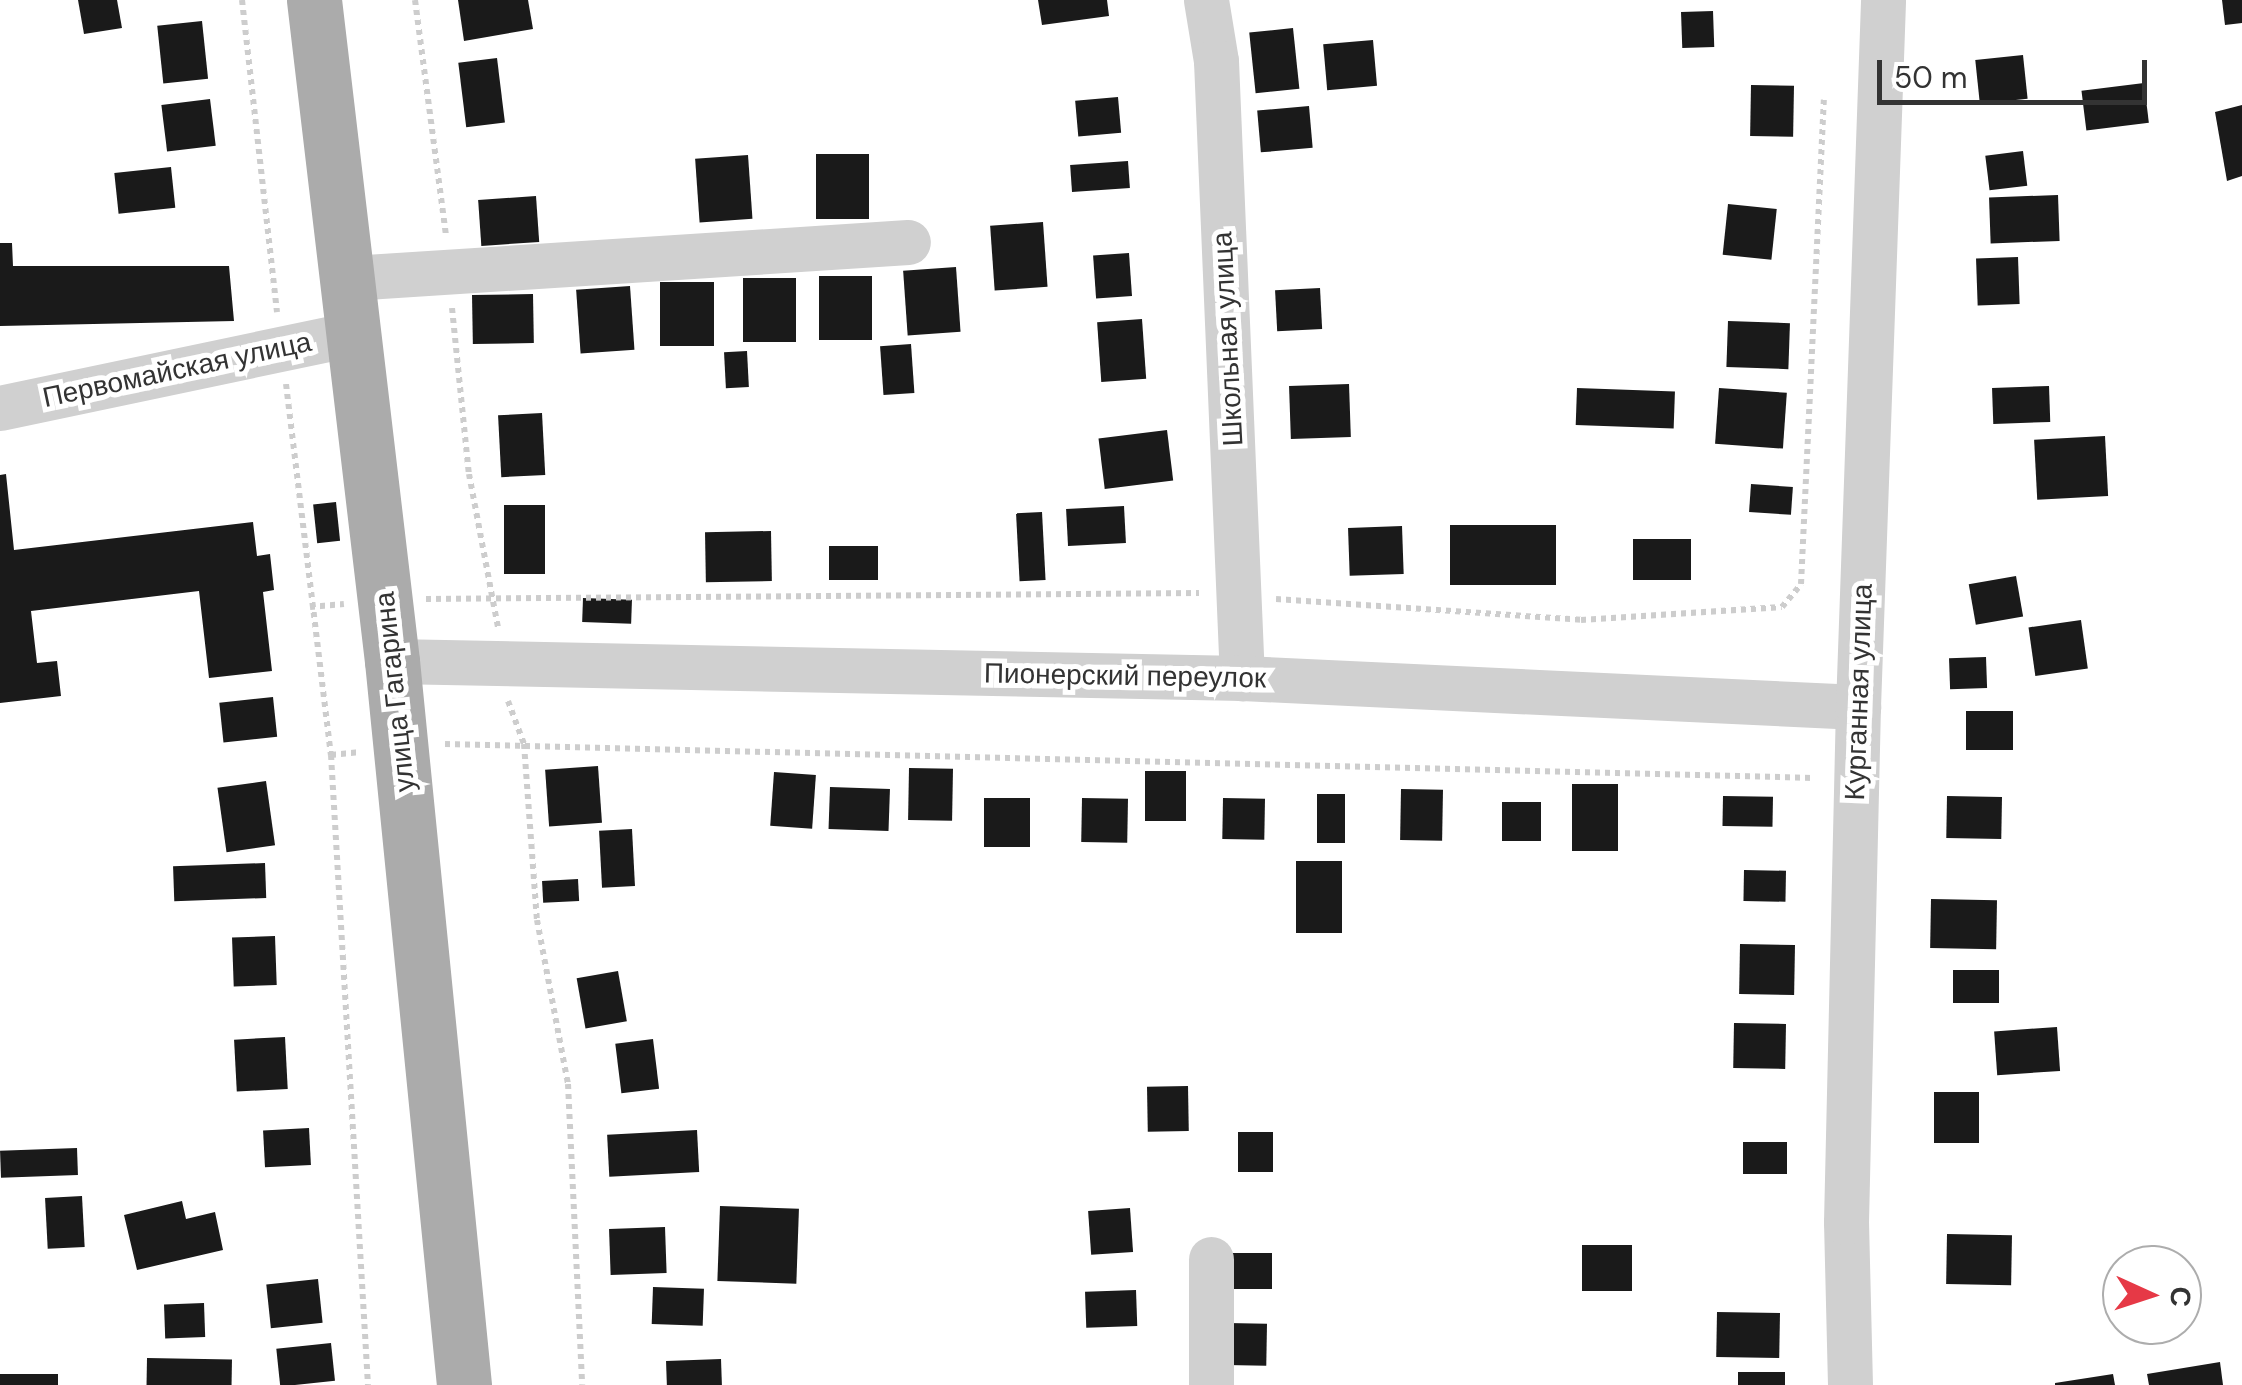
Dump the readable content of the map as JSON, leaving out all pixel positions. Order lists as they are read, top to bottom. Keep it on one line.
{"streets":{"main road":["улица Гагарина"],"street":["Школьная улица","Первомайская улица","Пионерский переулок","Курганная улица"]},"crossings":[["Школьная улица","Пионерский переулок"],["Первомайская улица","улица Гагарина"],["Пионерский переулок","улица Гагарина"],["Пионерский переулок","Курганная улица"]],"scale_bar":"50 m","north":"right"}
